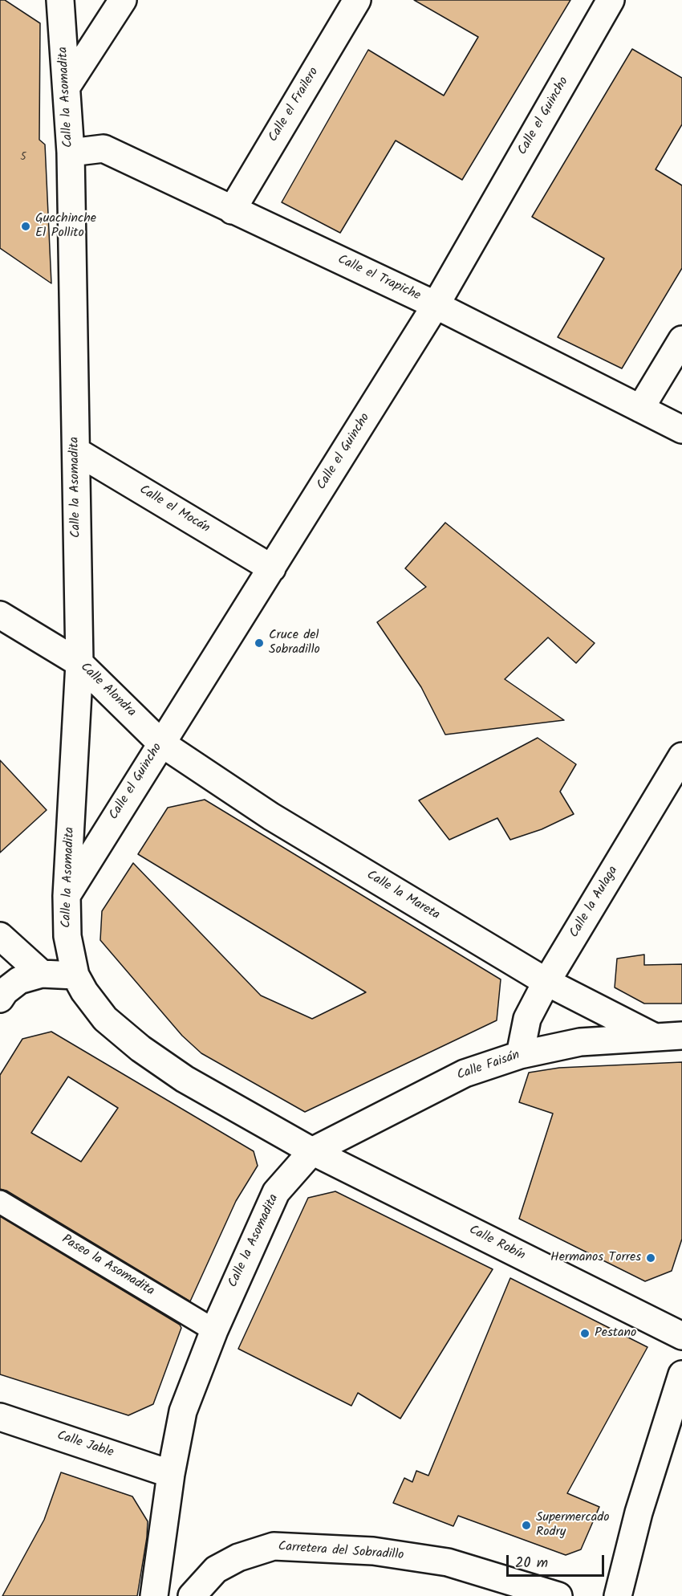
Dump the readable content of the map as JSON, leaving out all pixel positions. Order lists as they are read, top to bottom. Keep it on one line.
{"streets":{"street":["Calle la Asomadita","Calle el Frailero","Calle el Guincho","Calle el Trapiche","Calle el Mocán","Calle Alondra","Calle la Mareta","Calle la Aulaga","Calle Faisán","Calle Robín","Paseo la Asomadita","Calle Jable","Carretera del Sobradillo"]},"crossings":[["Calle la Asomadita","Calle el Guincho"],["Calle la Asomadita","Calle el Trapiche"],["Calle la Asomadita","Calle el Mocán"],["Calle la Asomadita","Calle Alondra"],["Calle la Asomadita","Calle Faisán"],["Calle la Asomadita","Calle Robín"],["Calle la Asomadita","Paseo la Asomadita"],["Calle la Asomadita","Calle Jable"],["Calle el Frailero","Calle el Trapiche"],["Calle el Guincho","Calle el Trapiche"],["Calle el Guincho","Calle el Mocán"],["Calle el Guincho","Calle Alondra"],["Calle el Guincho","Calle la Mareta"],["Calle Alondra","Calle la Mareta"],["Calle la Mareta","Calle la Aulaga"],["Calle la Mareta","Calle Faisán"],["Calle la Aulaga","Calle Faisán"],["Calle Faisán","Calle Robín"]],"places":["Guachinche El Pollito","Cruce del Sobradillo","Hermanos Torres","Pestano","Supermercado Rodry"],"house_numbers":["5"],"scale_bar":"20 m"}
